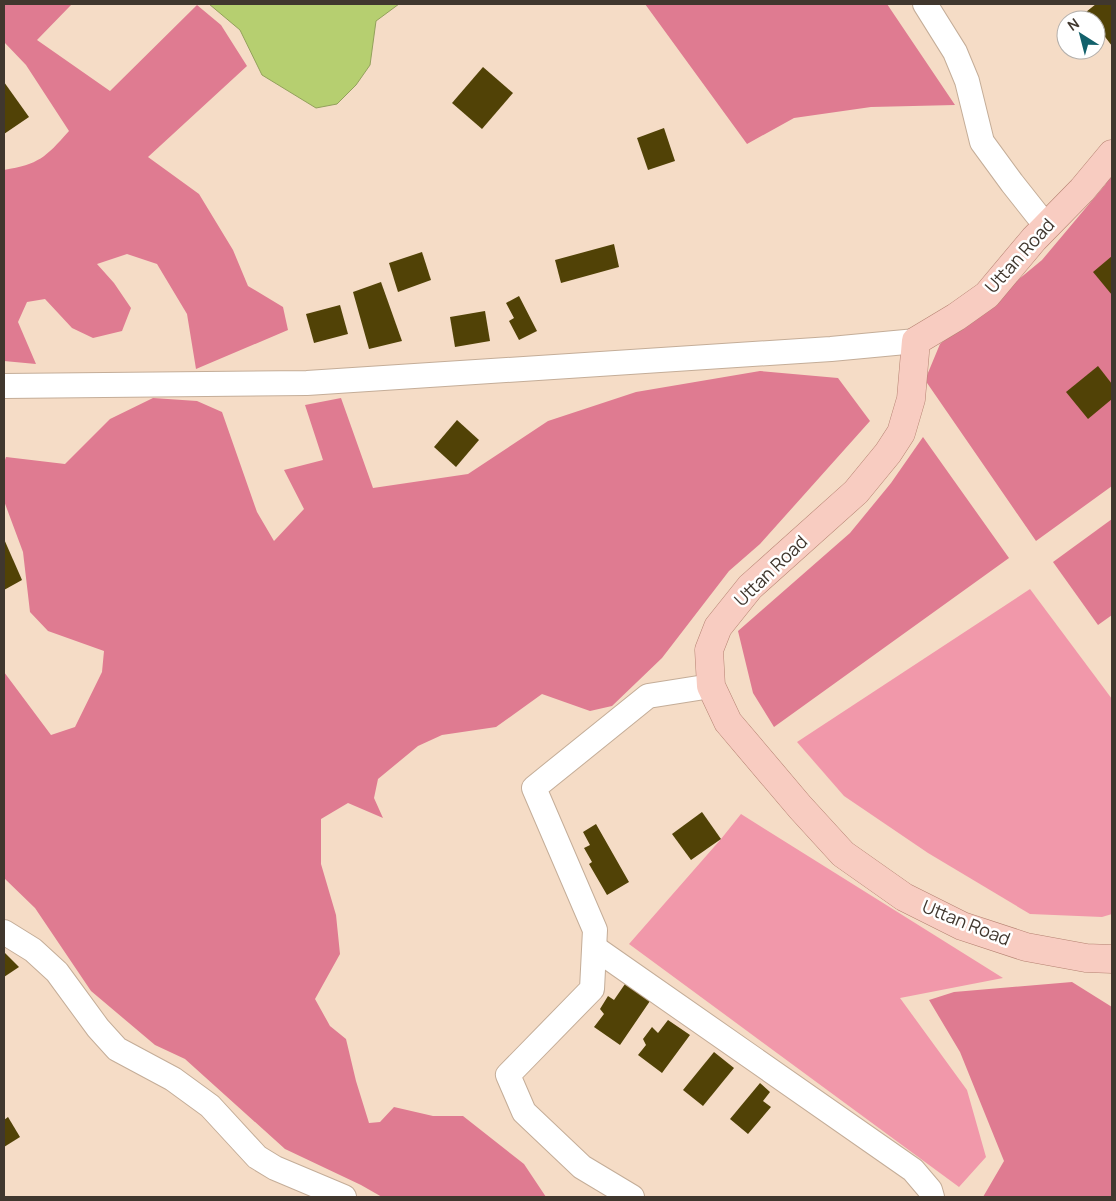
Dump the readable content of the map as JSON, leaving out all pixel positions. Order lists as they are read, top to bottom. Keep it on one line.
{"streets":{"main road":["Uttan Road"]},"north":"top left"}
